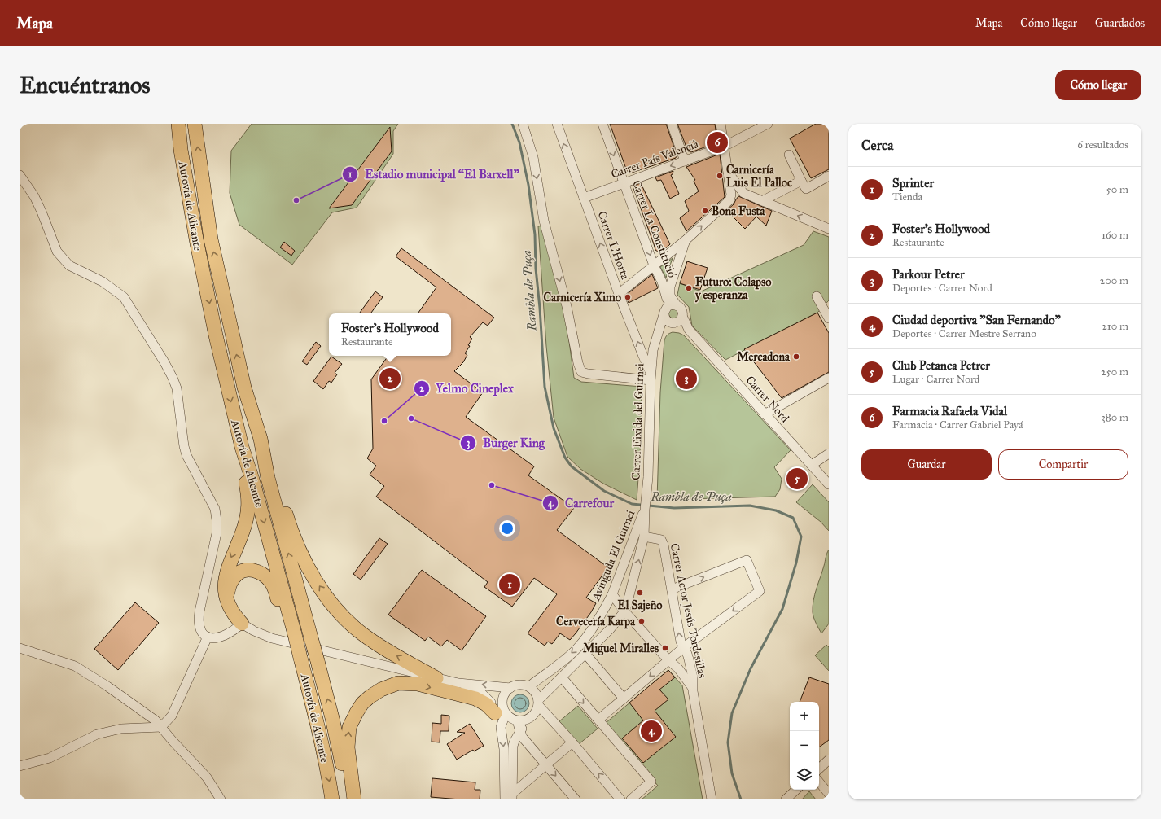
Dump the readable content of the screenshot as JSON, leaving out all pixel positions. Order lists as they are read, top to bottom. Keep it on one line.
{"streets":{"highway":["Autovía de Alicante"],"street":["Carrer País Valencià","Carrer La Constitució","Carrer L'Horta","Carrer Nord","Carrer Eixida del Guirnei","Avinguda El Guirnei","Carrer Actor Jesús Tordesillas"]},"crossings":[["Carrer País Valencià","Carrer La Constitució"],["Carrer País Valencià","Carrer L'Horta"],["Carrer La Constitució","Carrer Eixida del Guirnei"],["Carrer L'Horta","Carrer Eixida del Guirnei"],["Carrer Eixida del Guirnei","Avinguda El Guirnei"],["Avinguda El Guirnei","Carrer Actor Jesús Tordesillas"]],"one_way":["Carrer La Constitució","Carrer L'Horta"],"water":["Rambla de Puça"],"places":["Carnicería Luis El Palloc","Estadio municipal “El Barxell”","Bona Fusta","Futuro: Colapso y esperanza","Carnicería Ximo","Mercadona","Burger King","Yelmo Cineplex","Carrefour","El Sajeño","Cervecería Karpa","Miguel Miralles"],"page":{"header":"Mapa","nav":["Mapa","Cómo llegar","Guardados"],"buttons":["Cómo llegar",["Guardar","Compartir"]],"title":"Encuéntranos","heading":["Cerca","6 resultados"],"pins":["6","2","3","5","1","4"],"list":[{"mark":"1","name":"Sprinter","note":"Tienda","value":"50 m"},{"mark":"2","name":"Foster's Hollywood","note":"Restaurante","value":"160 m"},{"mark":"3","name":"Parkour Petrer","note":"Deportes · Carrer Nord","value":"200 m"},{"mark":"4","name":"Ciudad deportiva \"San Fernando\"","note":"Deportes · Carrer Mestre Serrano","value":"210 m"},{"mark":"5","name":"Club Petanca Petrer","note":"Lugar · Carrer Nord","value":"250 m"},{"mark":"6","name":"Farmacia Rafaela Vidal","note":"Farmacia · Carrer Gabriel Payá","value":"380 m"}],"popup":["Foster's Hollywood","Restaurante"],"map_buttons":["+","−"]}}
